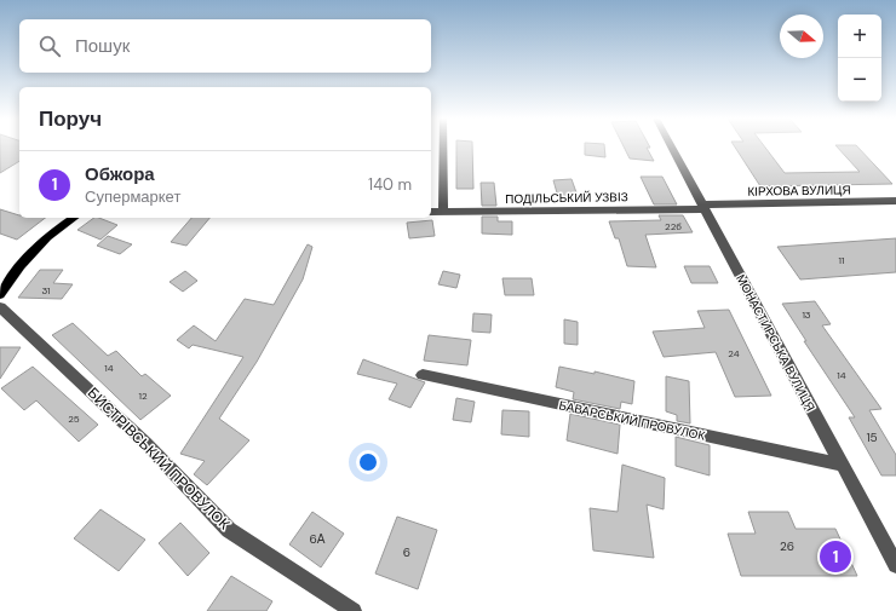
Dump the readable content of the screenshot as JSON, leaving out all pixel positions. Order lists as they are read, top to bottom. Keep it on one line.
{"streets":{"street":["КІРХОВА ВУЛИЦЯ","ПОДІЛЬСЬКИЙ УЗВІЗ","МОНАСТИРСЬКА ВУЛИЦЯ","БАВАРСЬКИЙ ПРОВУЛОК","БИСТРІВСЬКИЙ ПРОВУЛОК"]},"crossings":[["КІРХОВА ВУЛИЦЯ","ПОДІЛЬСЬКИЙ УЗВІЗ"],["КІРХОВА ВУЛИЦЯ","МОНАСТИРСЬКА ВУЛИЦЯ"],["ПОДІЛЬСЬКИЙ УЗВІЗ","МОНАСТИРСЬКА ВУЛИЦЯ"],["МОНАСТИРСЬКА ВУЛИЦЯ","БАВАРСЬКИЙ ПРОВУЛОК"]],"house_numbers":["22б","11","31","13","24","14","14","12","25","15","6А","26","6"],"north":"right","page":{"map_buttons":["+","−"],"search":"Пошук","heading":"Поруч","list":[{"mark":"1","name":"Обжора","note":"Супермаркет","value":"140 m"}],"pins":"1"}}
